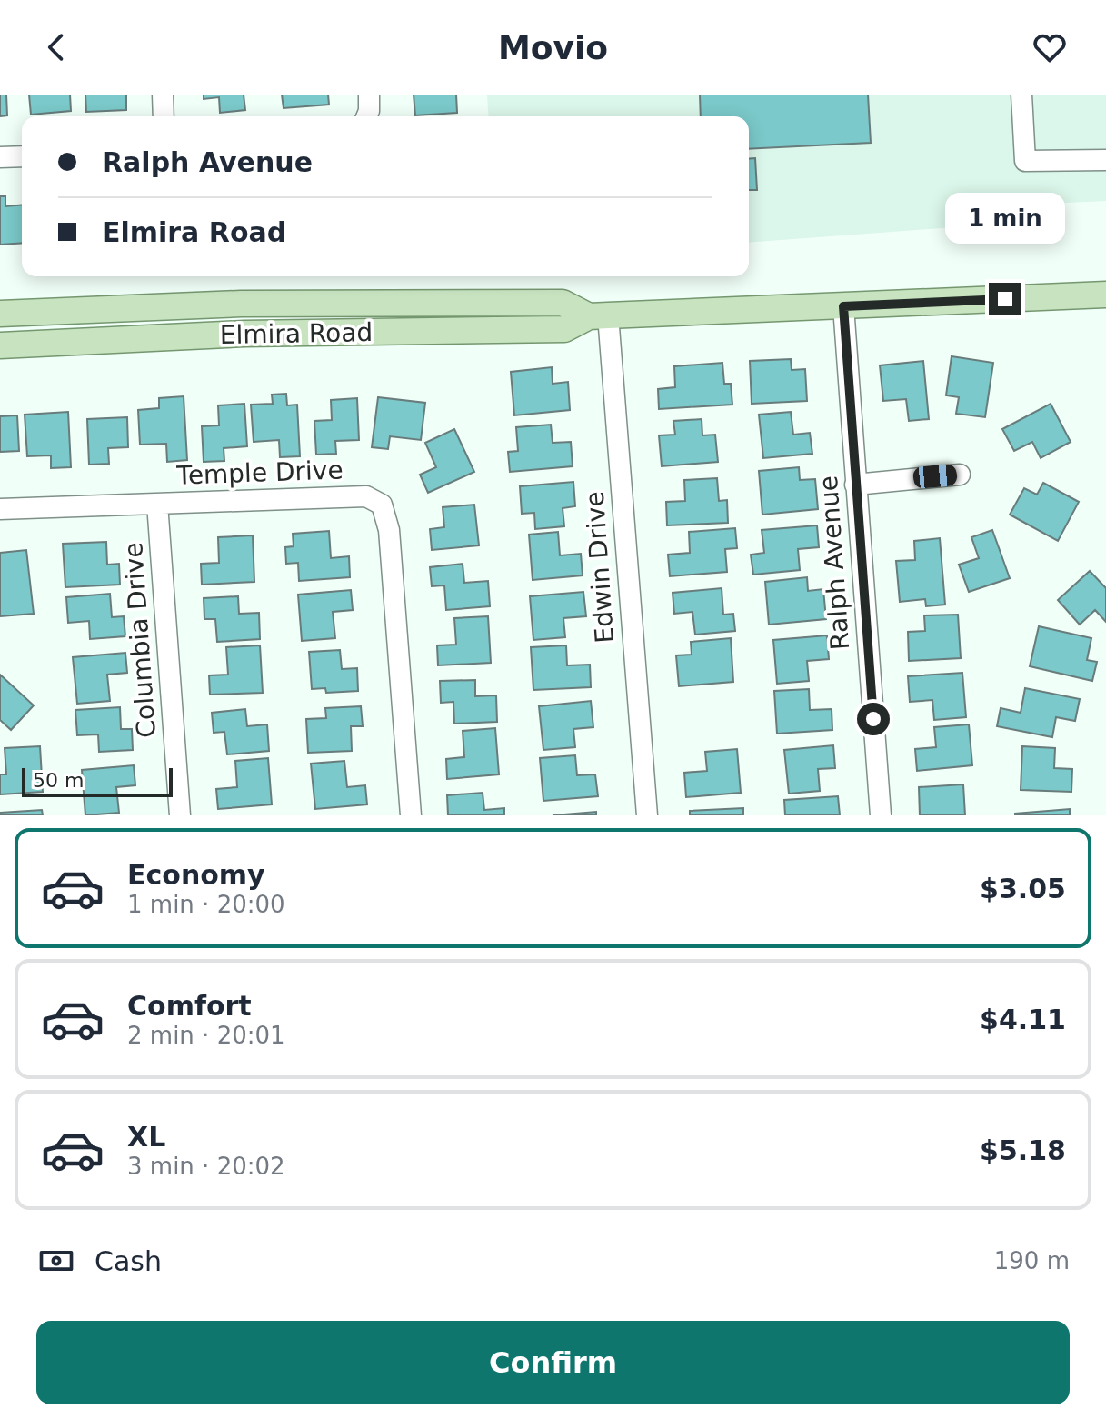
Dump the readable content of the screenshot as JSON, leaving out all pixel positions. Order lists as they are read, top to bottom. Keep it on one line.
{"streets":{"main road":["Elmira Road"],"street":["Temple Drive","Ralph Avenue","Edwin Drive","Columbia Drive"]},"crossings":[["Elmira Road","Ralph Avenue"],["Elmira Road","Edwin Drive"],["Temple Drive","Columbia Drive"]],"scale_bar":"50 m","page":{"header":"Movio","banner":["Ralph Avenue","Elmira Road"],"bubble":"1 min","scale":"50 m","list":[{"name":"Economy","note":"1 min · 20:00","value":"$3.05"},{"name":"Comfort","note":"2 min · 20:01","value":"$4.11"},{"name":"XL","note":"3 min · 20:02","value":"$5.18"}],"pay":["Cash","190 m"],"buttons":"Confirm"}}
